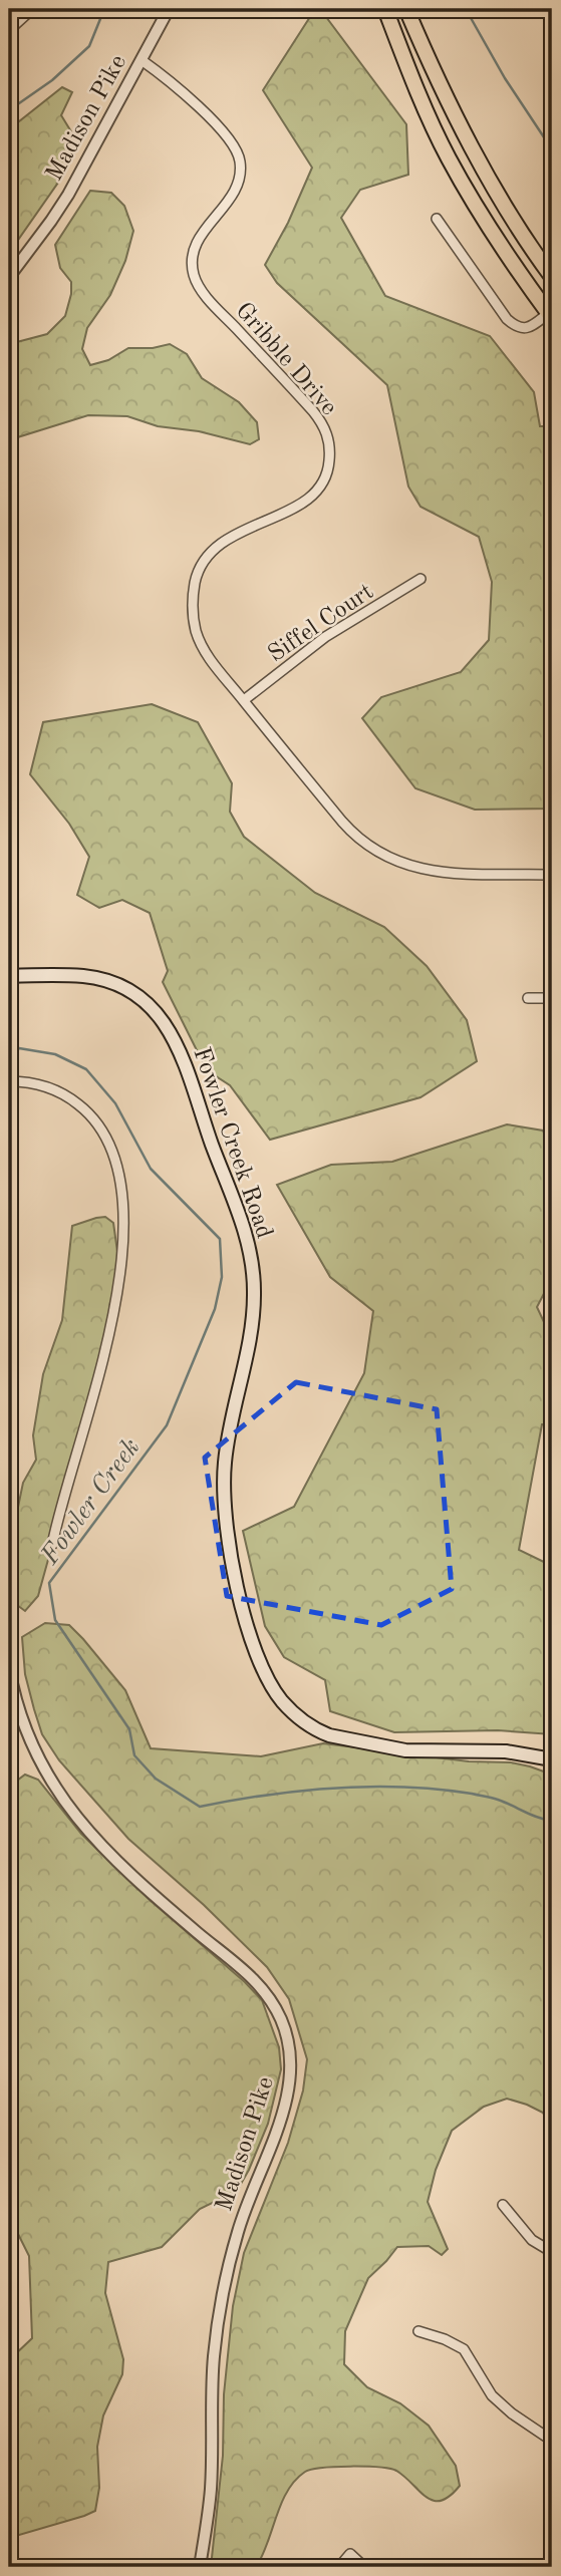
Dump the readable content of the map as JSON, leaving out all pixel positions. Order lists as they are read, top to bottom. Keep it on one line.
{"streets":{"main road":["Fowler Creek Road"],"street":["Madison Pike","Gribble Drive","Siffel Court"]},"crossings":[["Madison Pike","Gribble Drive"],["Gribble Drive","Siffel Court"]],"water":["Fowler Creek"]}
